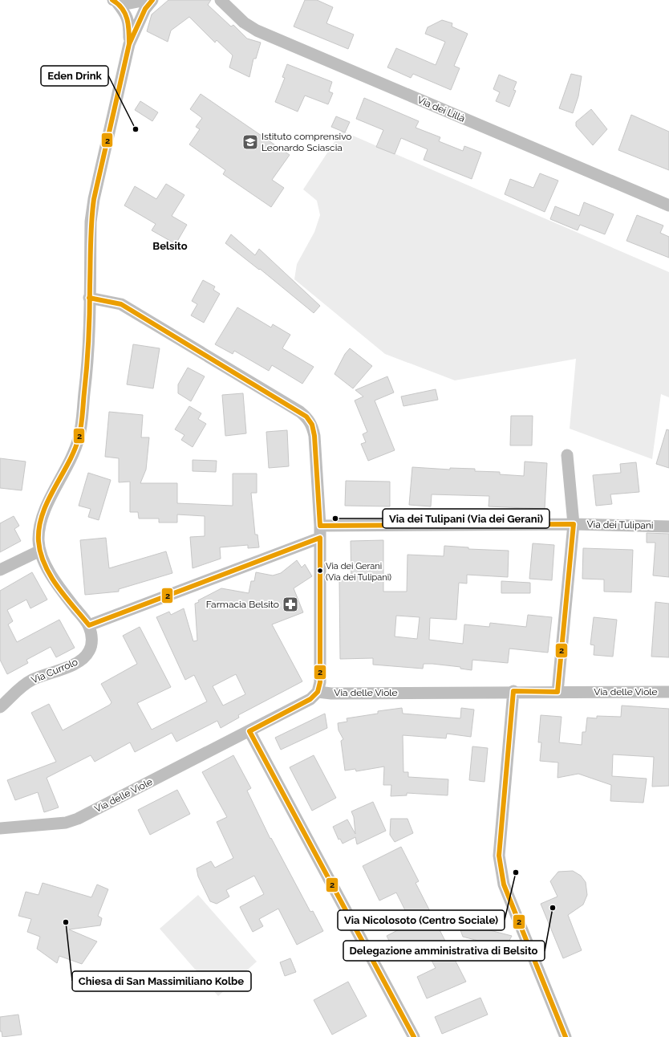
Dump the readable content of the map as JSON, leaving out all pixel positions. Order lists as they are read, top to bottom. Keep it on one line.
{"streets":{"street":["Via dei Lillà","Via dei Tulipani","Via Currolo","Via delle Viole"]},"districts":["Belsito"],"places":{"other":["Eden Drink","Via dei Tulipani (Via dei Gerani)","Via dei Gerani (Via dei Tulipani)","Via Nicolosoto (Centro Sociale)","Delegazione amministrativa di Belsito","Chiesa di San Massimiliano Kolbe"],"school or university":["Istituto comprensivo Leonardo Sciascia"],"pharmacy":["Farmacia Belsito"]},"lines":["transit line 2"]}
